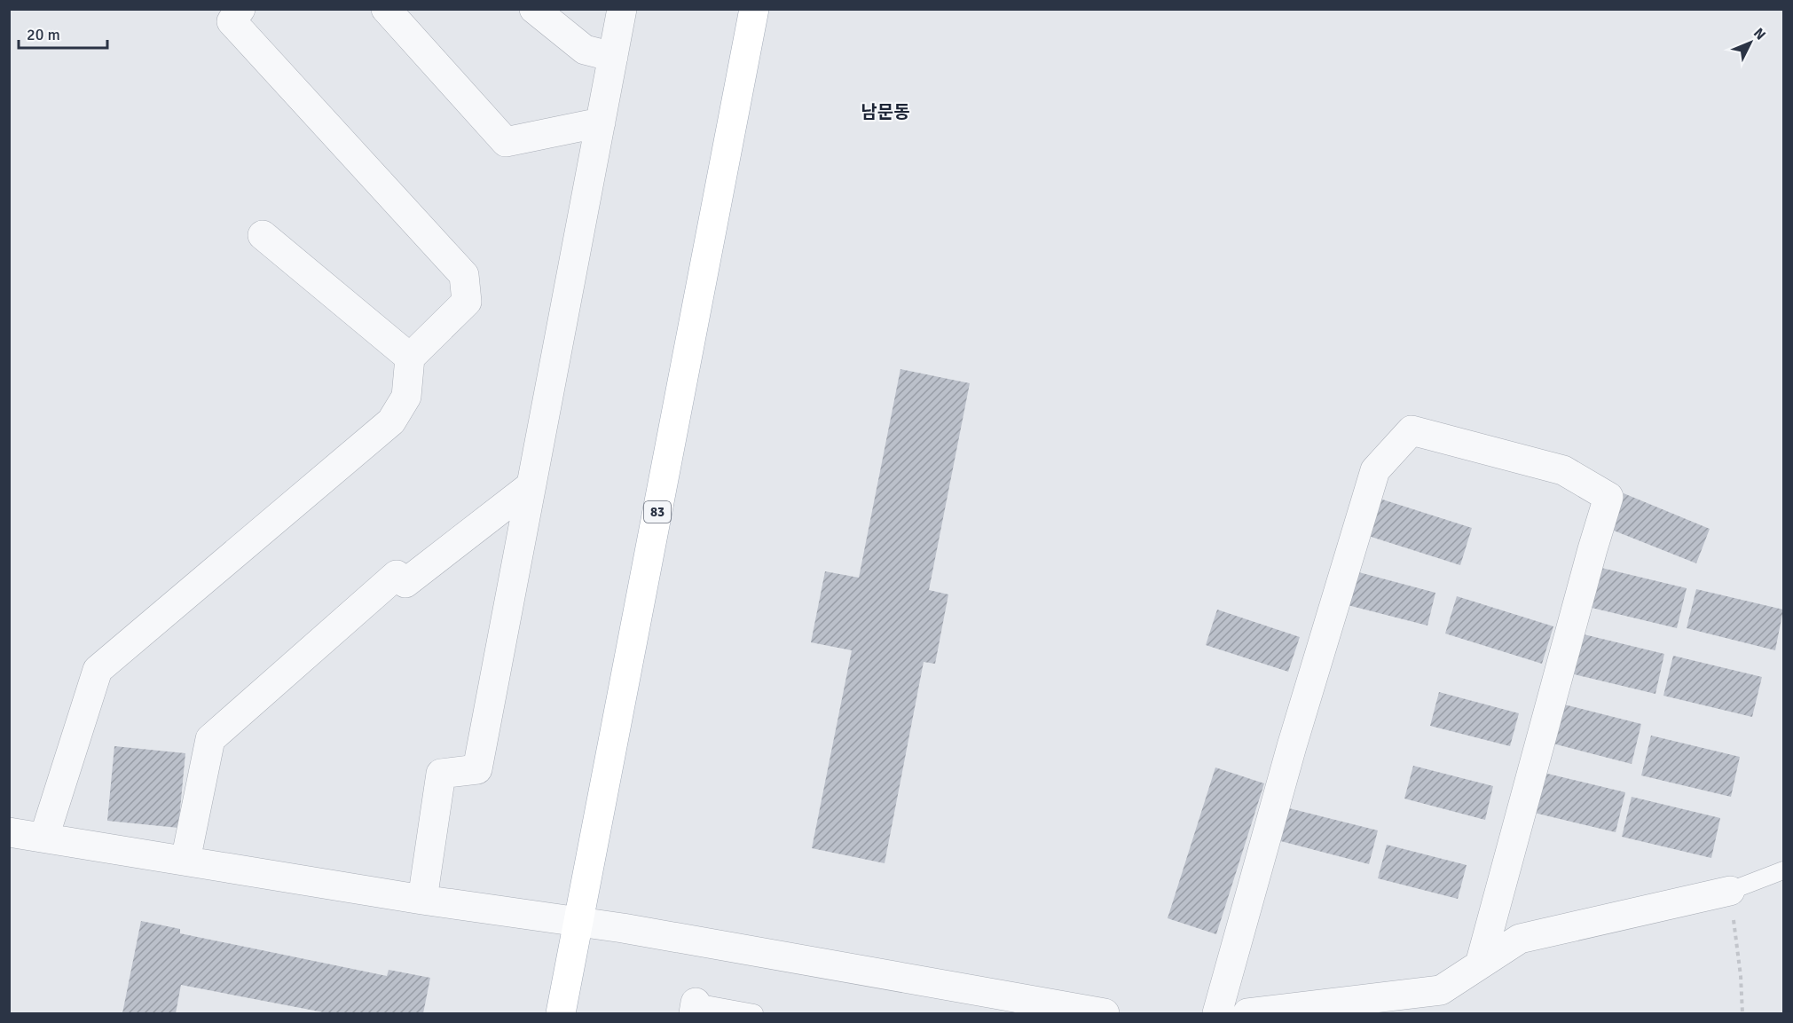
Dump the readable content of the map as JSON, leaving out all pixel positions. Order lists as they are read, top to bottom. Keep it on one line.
{"streets":{"main road":["83"]},"districts":["남문동"],"scale_bar":"20 m","north":"top right"}
